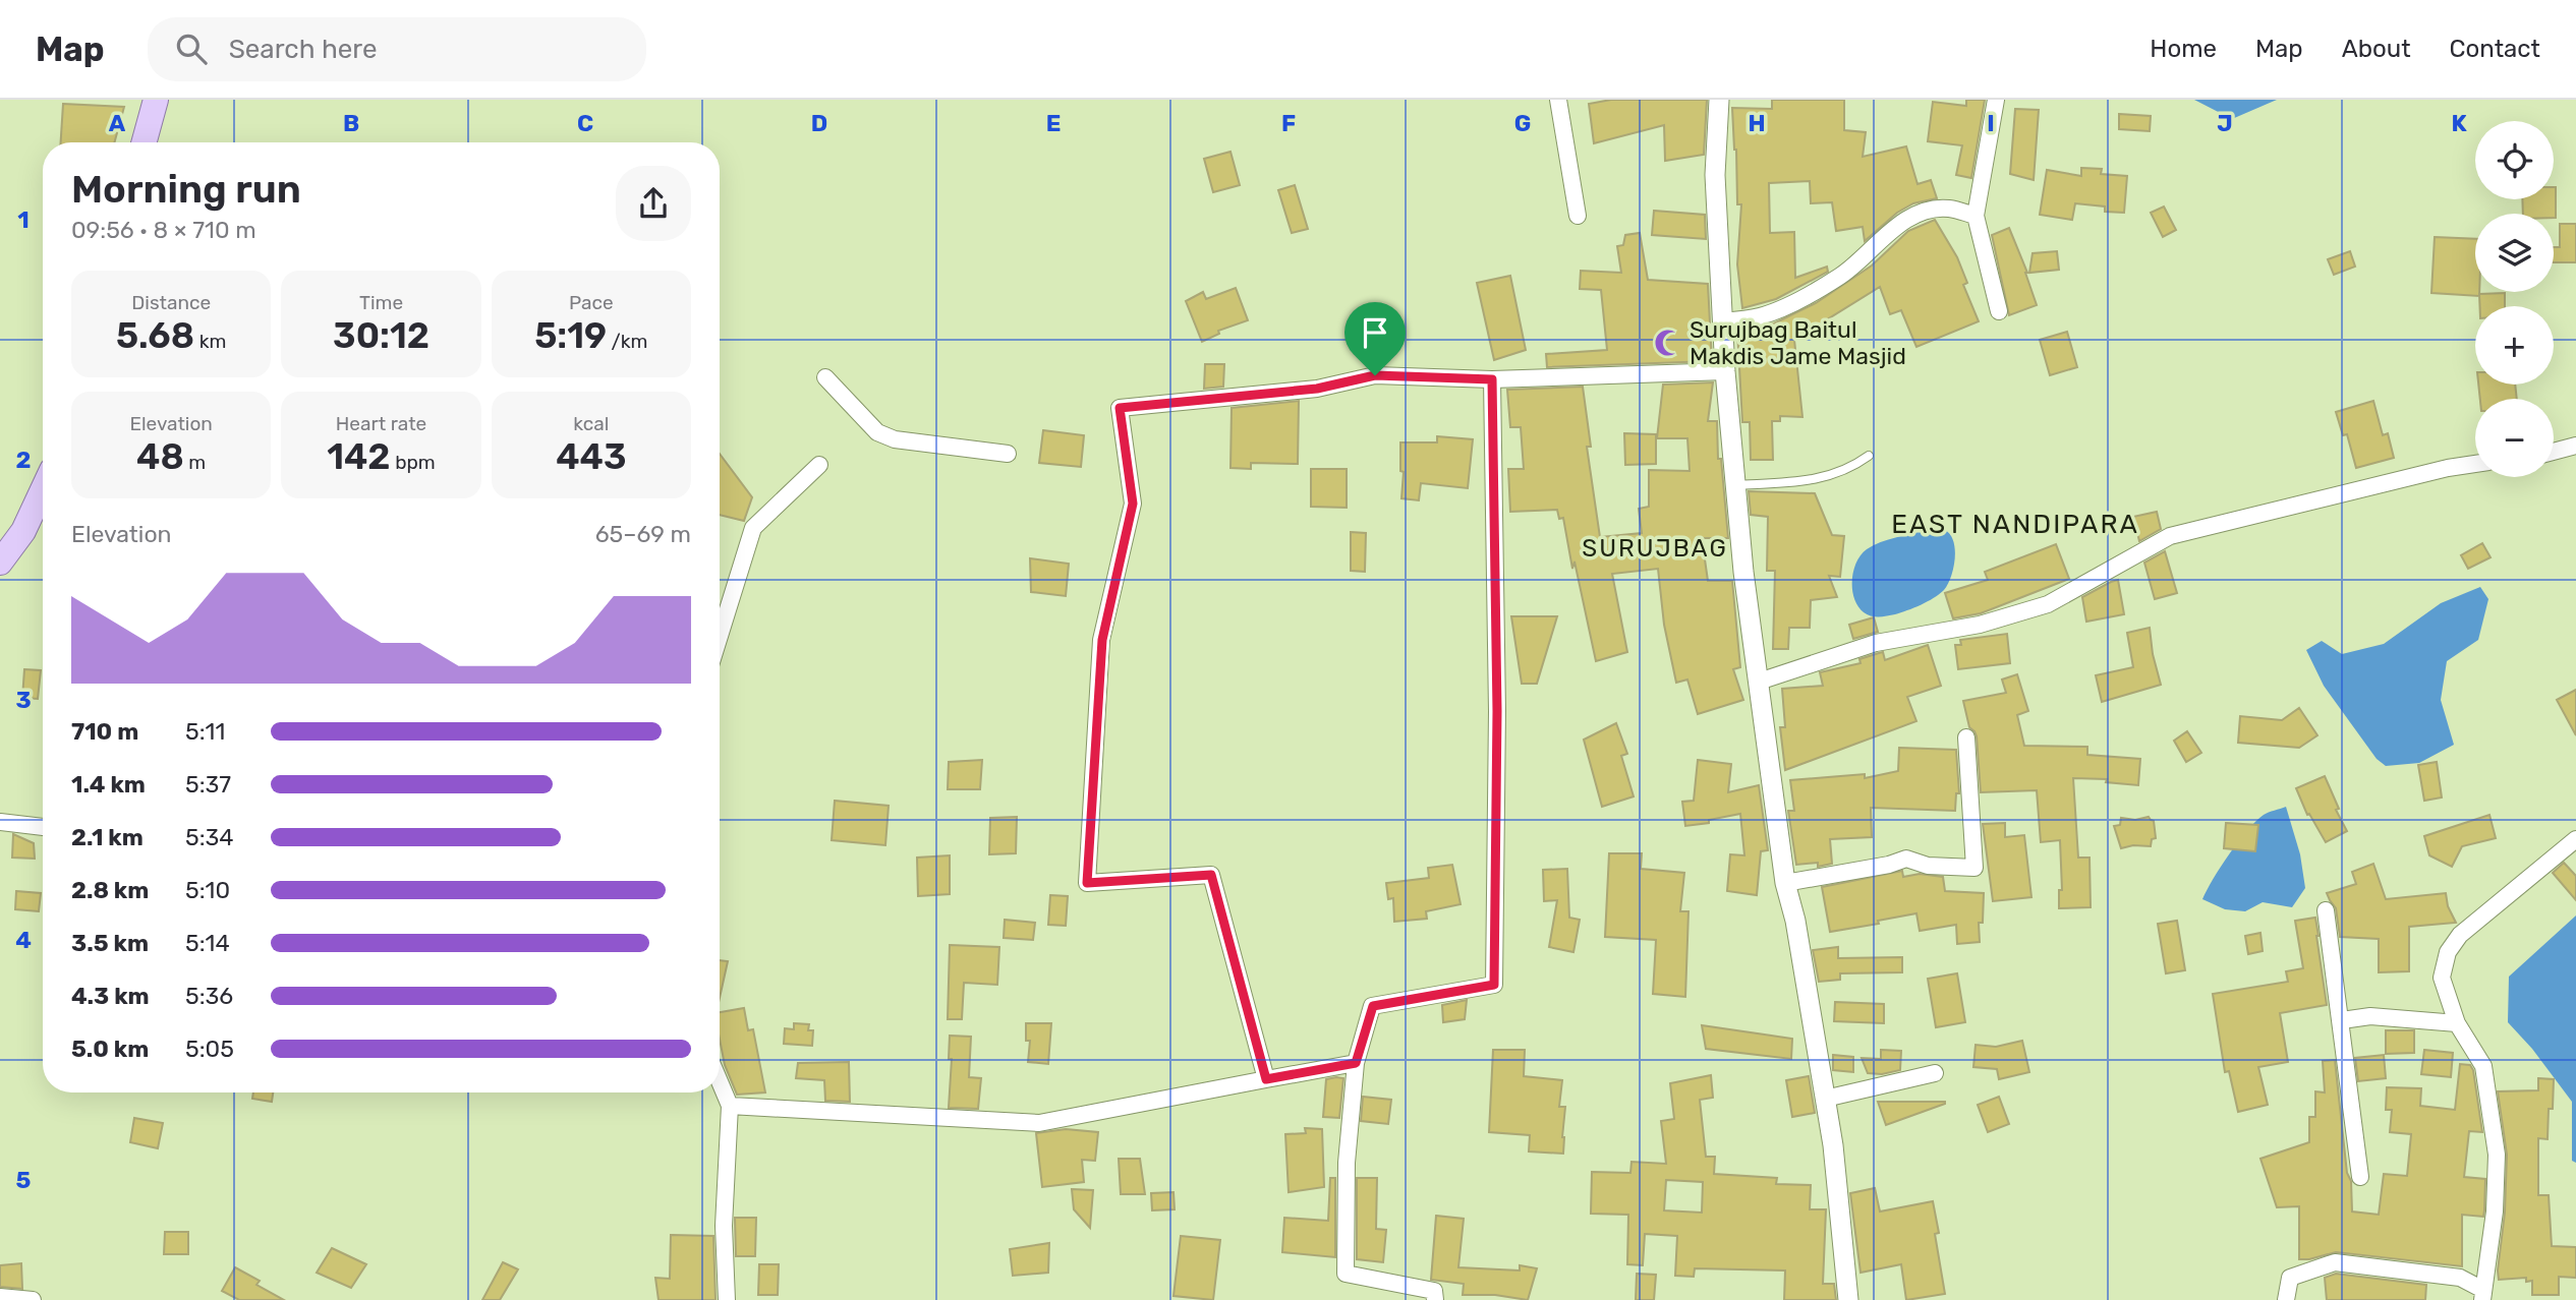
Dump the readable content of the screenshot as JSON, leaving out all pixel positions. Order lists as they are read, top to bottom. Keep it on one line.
{"districts":["EAST NANDIPARA","SURUJBAG"],"places":{"mosque":["Surujbag Baitul Makdis Jame Masjid"]},"page":{"header":"Map","search":"Search here","nav":["Home","Map","About","Contact"],"map_buttons":["+","−"],"heading":["Morning run","09:56 · 8 × 710 m"],"stats":[["Distance","5.68 km"],["Time","30:12"],["Pace","5:19 /km"],["Elevation","48 m"],["Heart rate","142 bpm"],["kcal","443"]],"chart":["Elevation","65–69 m"],"list":[{"name":"710 m","note":"5:11"},{"name":"1.4 km","note":"5:37"},{"name":"2.1 km","note":"5:34"},{"name":"2.8 km","note":"5:10"},{"name":"3.5 km","note":"5:14"},{"name":"4.3 km","note":"5:36"},{"name":"5.0 km","note":"5:05"}]},"grid":{"columns":["A","B","C","D","E","F","G","H","I","J","K"],"rows":["1","2","3","4","5"]}}
